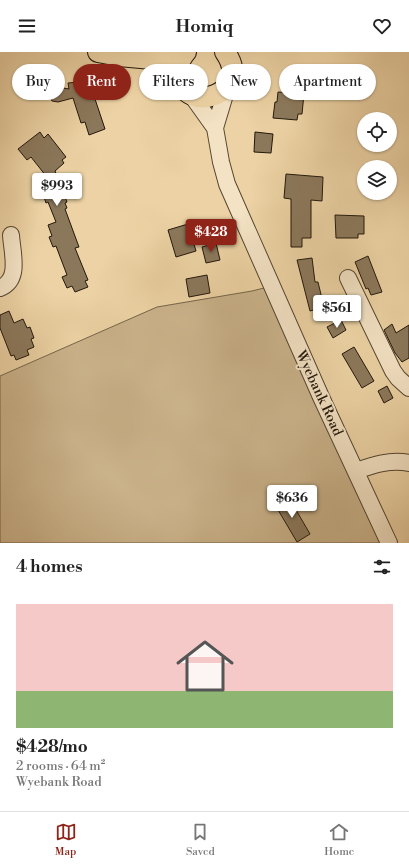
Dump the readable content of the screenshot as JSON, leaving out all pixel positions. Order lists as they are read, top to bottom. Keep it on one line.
{"streets":{"street":["Wyebank Road"]},"page":{"header":"Homiq","chip":["Buy","Rent","Filters","New","Apartment"],"price":["$993","$428","$561","$636"],"heading":"4 homes","list":[{"name":"$428/mo","note":"2 rooms · 64 m² · Wyebank Road"}],"tabs":["Map","Saved","Home"]}}
